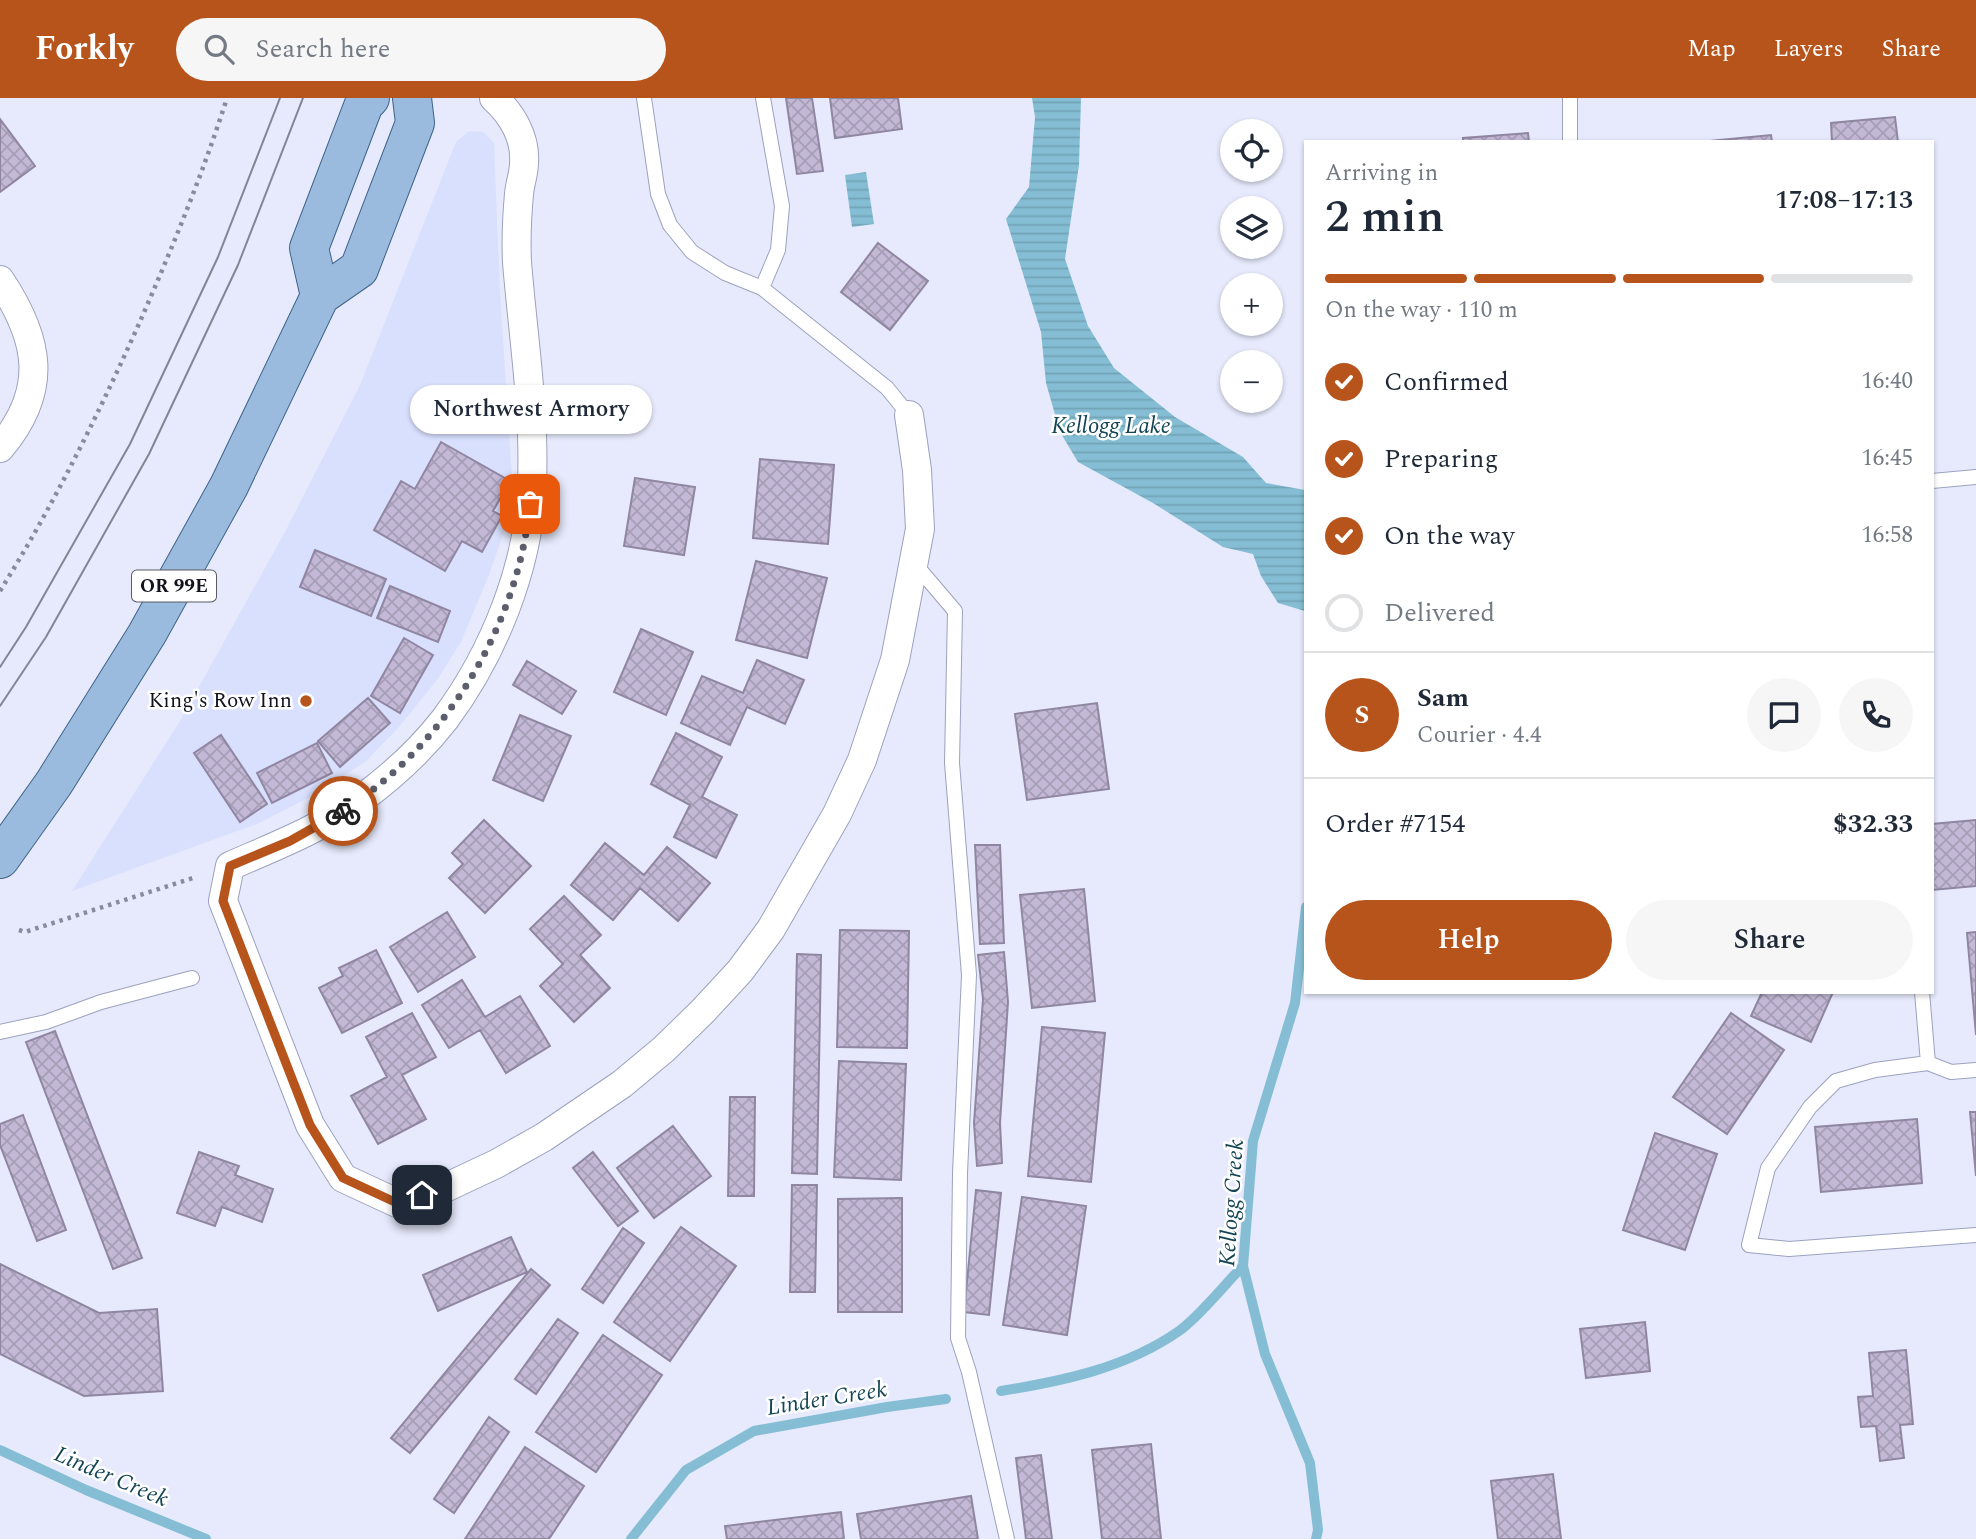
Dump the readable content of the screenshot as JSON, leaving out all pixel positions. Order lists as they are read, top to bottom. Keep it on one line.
{"streets":{"main road":["OR 99E"]},"water":["Kellogg Lake","Kellogg Creek","Linder Creek"],"places":["Northwest Armory","King's Row Inn"],"page":{"header":"Forkly","search":"Search here","nav":["Map","Layers","Share"],"map_buttons":["+","−"],"heading":["2 min","Arriving in","17:08–17:13"],"panel":["Sam","Courier · 4.4","Order #7154","$32.33"],"bar":"On the way · 110 m","list":[["Confirmed","16:40"],["Preparing","16:45"],["On the way","16:58"],"Delivered"],"bubble":"Northwest Armory","round":"S","buttons":["Help","Share"]}}
